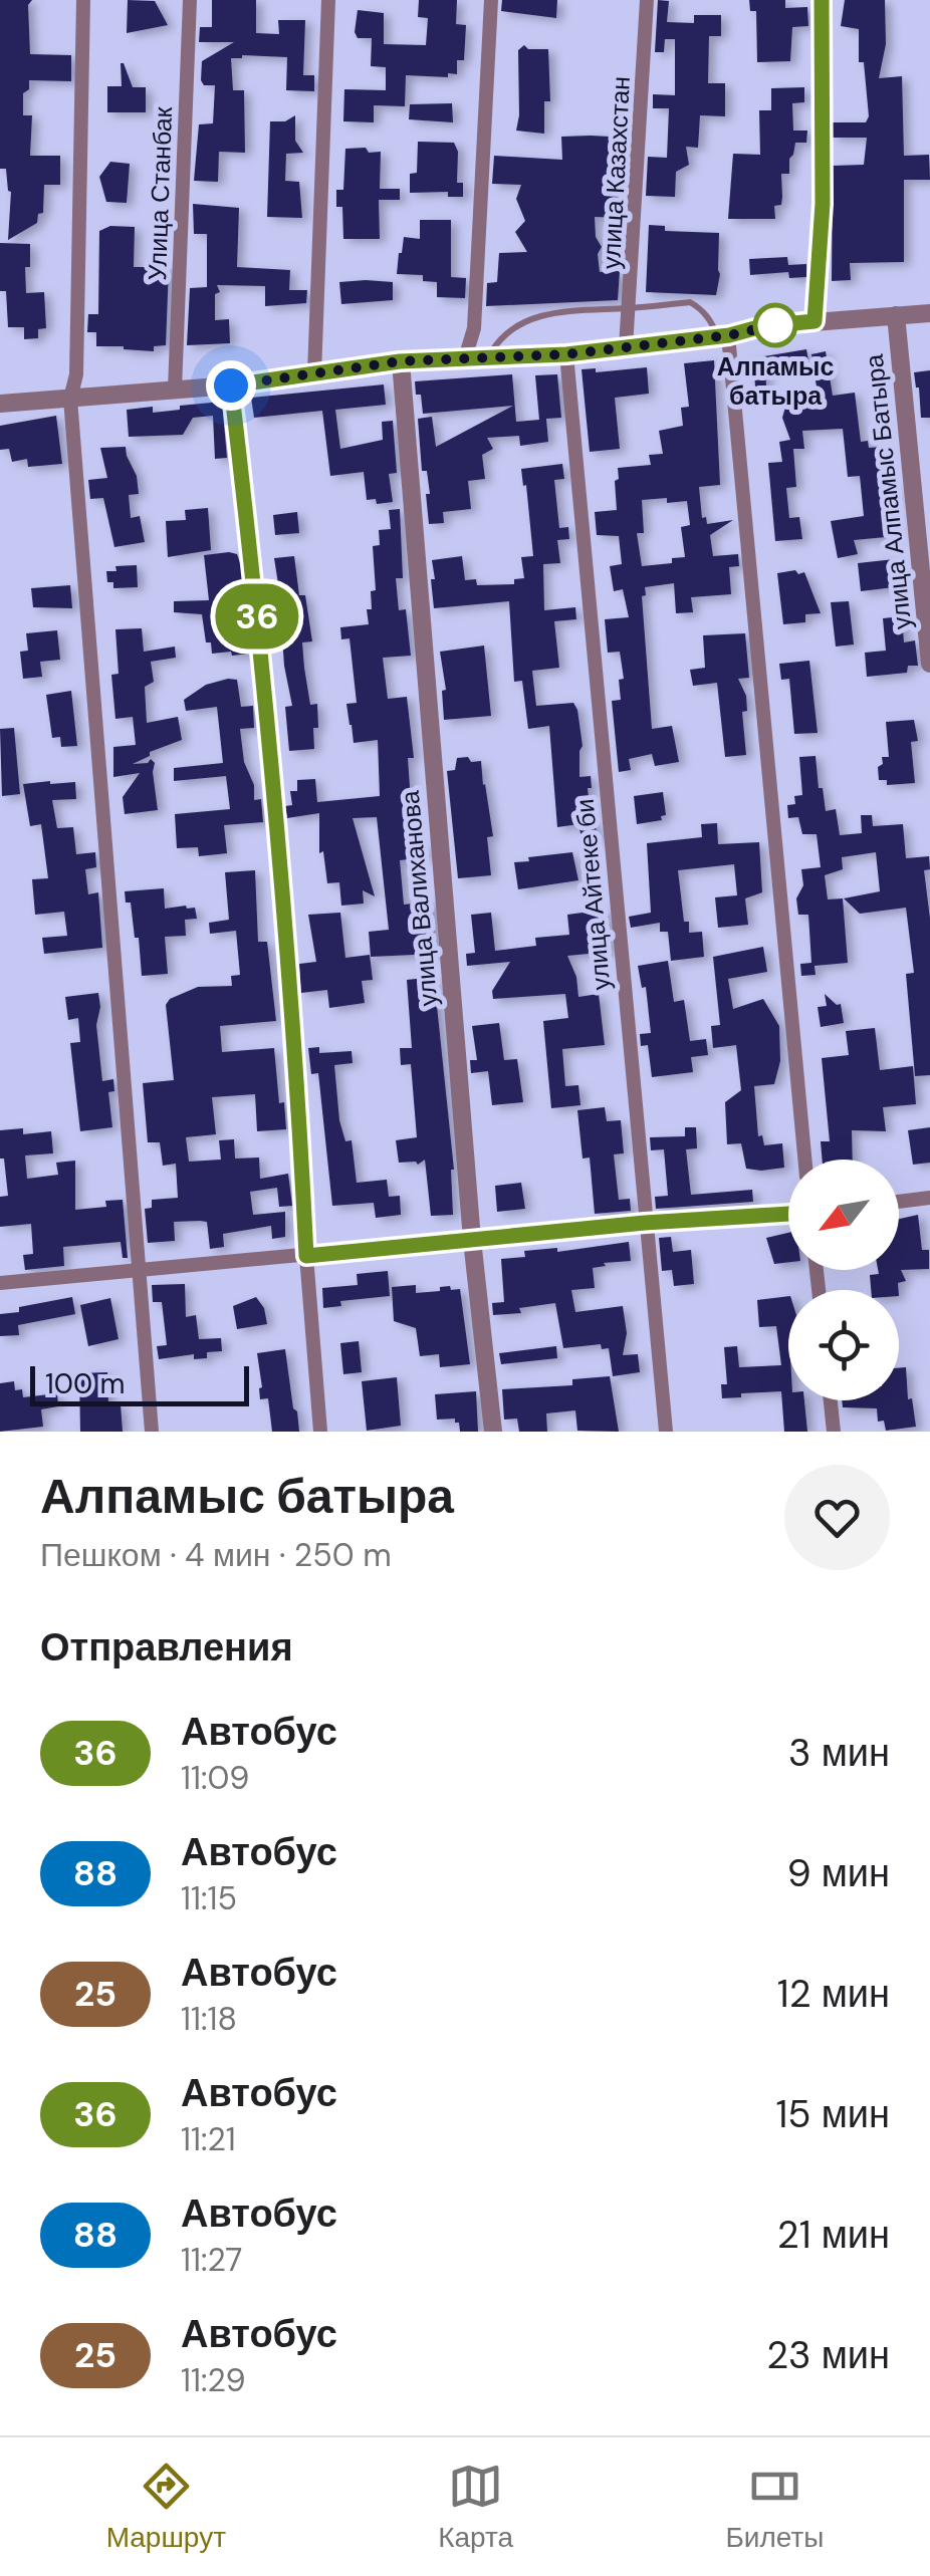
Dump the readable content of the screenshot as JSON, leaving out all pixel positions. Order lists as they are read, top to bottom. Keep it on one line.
{"streets":{"street":["улица Казахстан","Улица Станбак","улица Алпамыс Батыра","улица Айтеке би","улица Валиханова"]},"places":["Алпамыс батыра"],"lines":["bus line 36"],"scale_bar":"100 m","north":"bottom left","page":{"on_map":"36","scale":"100 m","heading":[["Алпамыс батыра","Пешком · 4 мин · 250 m"],"Отправления"],"list":[{"mark":"36","name":"Автобус","note":"11:09","value":"3 мин"},{"mark":"88","name":"Автобус","note":"11:15","value":"9 мин"},{"mark":"25","name":"Автобус","note":"11:18","value":"12 мин"},{"mark":"36","name":"Автобус","note":"11:21","value":"15 мин"},{"mark":"88","name":"Автобус","note":"11:27","value":"21 мин"},{"mark":"25","name":"Автобус","note":"11:29","value":"23 мин"}],"tabs":["Маршрут","Карта","Билеты"]}}
